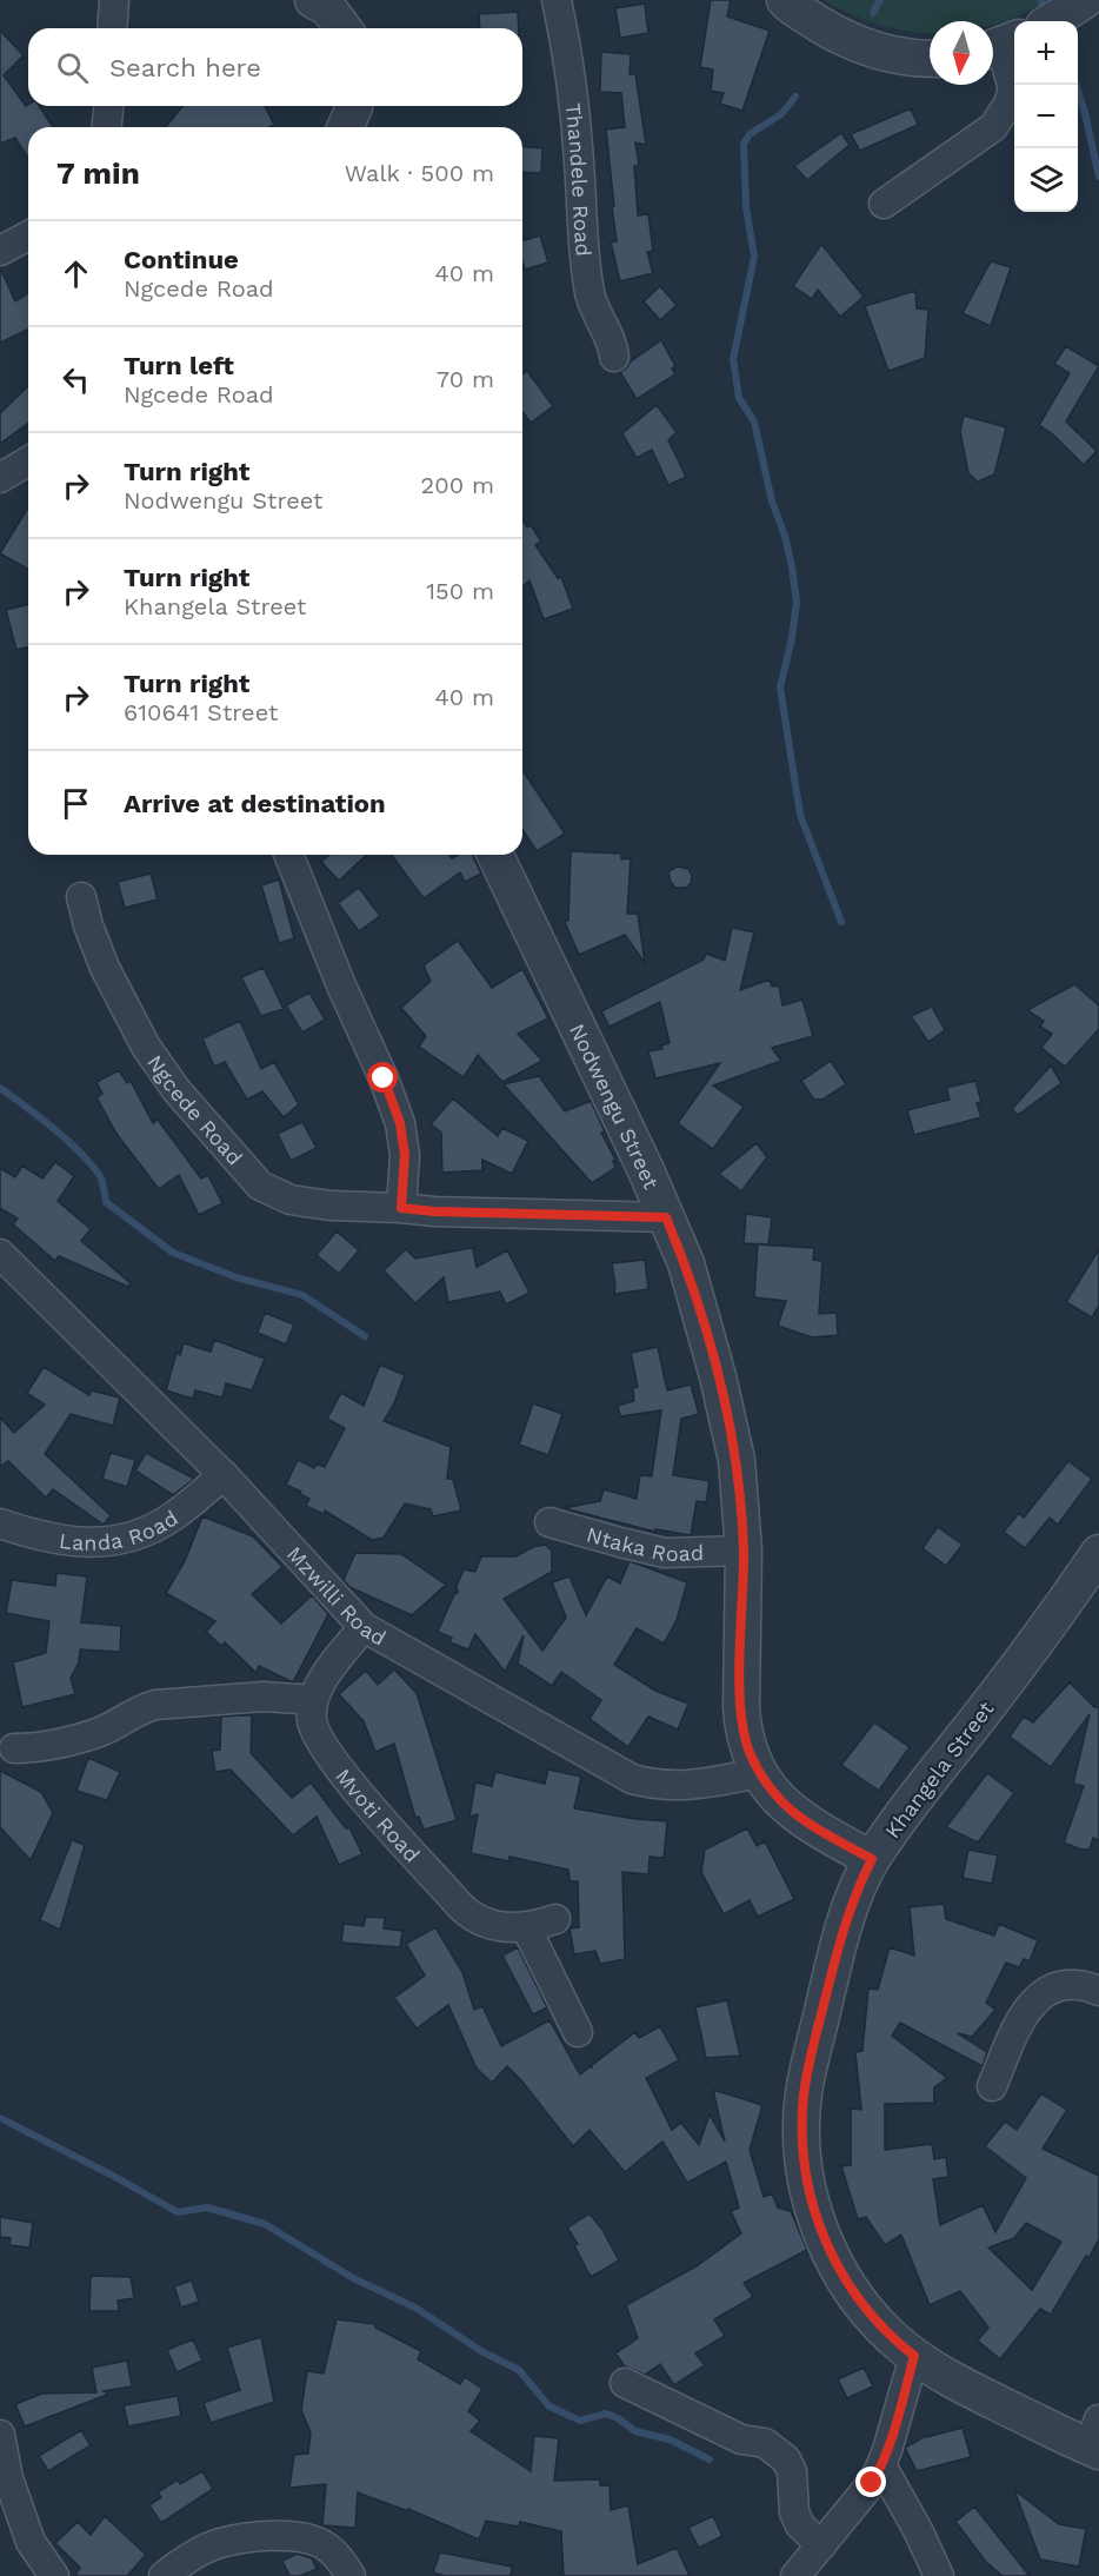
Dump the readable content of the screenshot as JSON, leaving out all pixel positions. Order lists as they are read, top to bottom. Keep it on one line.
{"streets":{"street":["Thandele Road","Nodwengu Street","Ngcede Road","Landa Road","Ntaka Road","Mzwilli Road","Khangela Street","Mvoti Road"]},"crossings":[["Nodwengu Street","Ngcede Road"],["Nodwengu Street","Ntaka Road"],["Nodwengu Street","Mzwilli Road"],["Nodwengu Street","Khangela Street"],["Landa Road","Mzwilli Road"]],"north":"bottom","page":{"map_buttons":["+","−"],"search":"Search here","heading":["7 min","Walk · 500 m"],"list":[["Continue","Ngcede Road","40 m"],["Turn left","Ngcede Road","70 m"],["Turn right","Nodwengu Street","200 m"],["Turn right","Khangela Street","150 m"],["Turn right","610641 Street","40 m"],"Arrive at destination"]}}
